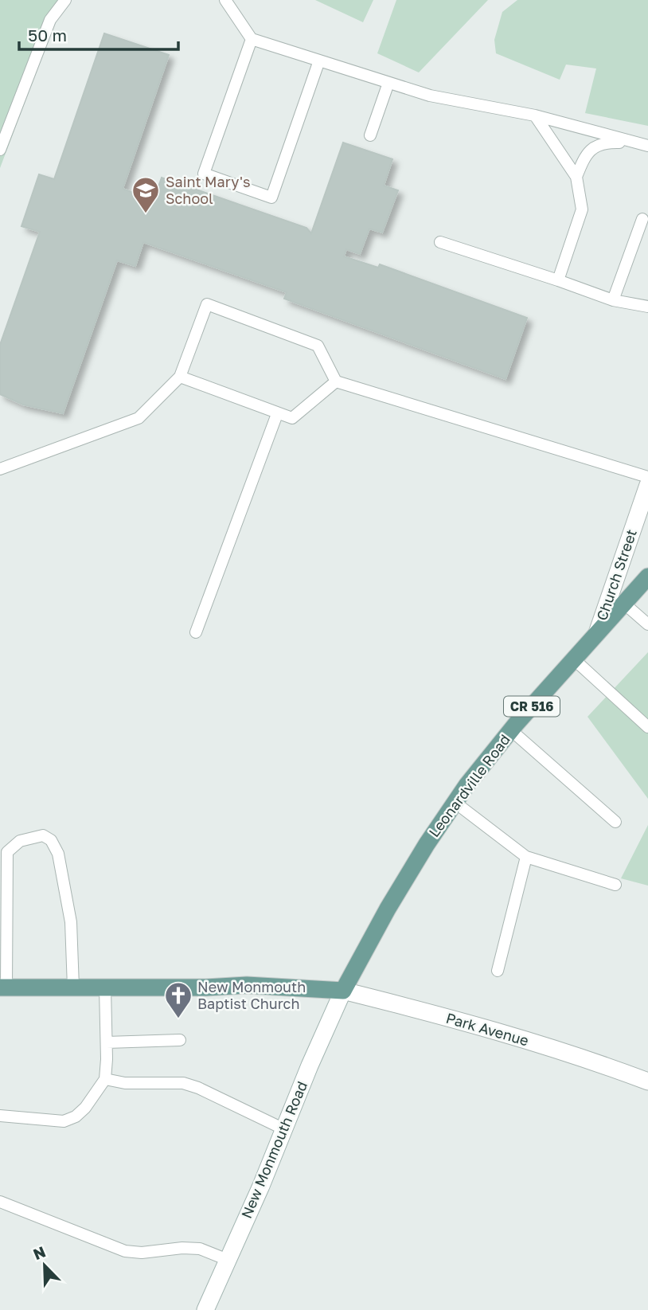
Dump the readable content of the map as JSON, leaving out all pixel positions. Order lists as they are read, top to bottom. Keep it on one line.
{"streets":{"main road":["CR 516","Leonardville Road"],"street":["Church Street","Park Avenue","New Monmouth Road"]},"crossings":[["Church Street","Leonardville Road"],["Leonardville Road","Park Avenue"],["Leonardville Road","New Monmouth Road"],["Park Avenue","New Monmouth Road"]],"places":{"school or university":["Saint Mary's School"],"church":["New Monmouth Baptist Church"]},"scale_bar":"50 m","north":"top left"}
